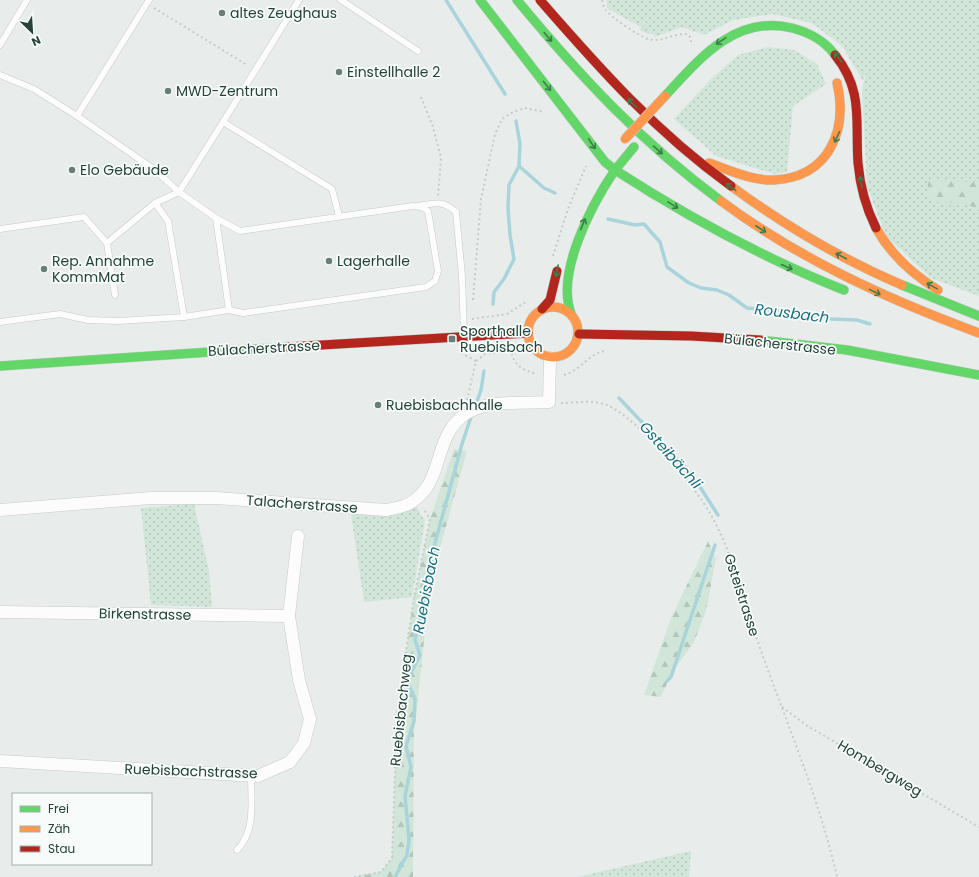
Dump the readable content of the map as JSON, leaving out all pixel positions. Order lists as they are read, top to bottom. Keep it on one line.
{"streets":{"main road":["Bülacherstrasse"],"street":["Talacherstrasse","Birkenstrasse","Ruebisbachstrasse"],"path":["Gsteistrasse","Ruebisbachweg","Hombergweg"]},"crossings":[["Talacherstrasse","Gsteistrasse"],["Talacherstrasse","Ruebisbachweg"],["Gsteistrasse","Hombergweg"],["Birkenstrasse","Ruebisbachstrasse"]],"water":["Rousbach","Gsteibächli","Ruebisbach"],"places":{"other":["altes Zeughaus","Einstellhalle 2","MWD-Zentrum","Elo Gebäude","Lagerhalle","Rep. Annahme KommMat","Ruebisbachhalle"],"transit":["Sporthalle Ruebisbach"]},"legend":["Frei","Zäh","Stau"],"north":"bottom right"}
